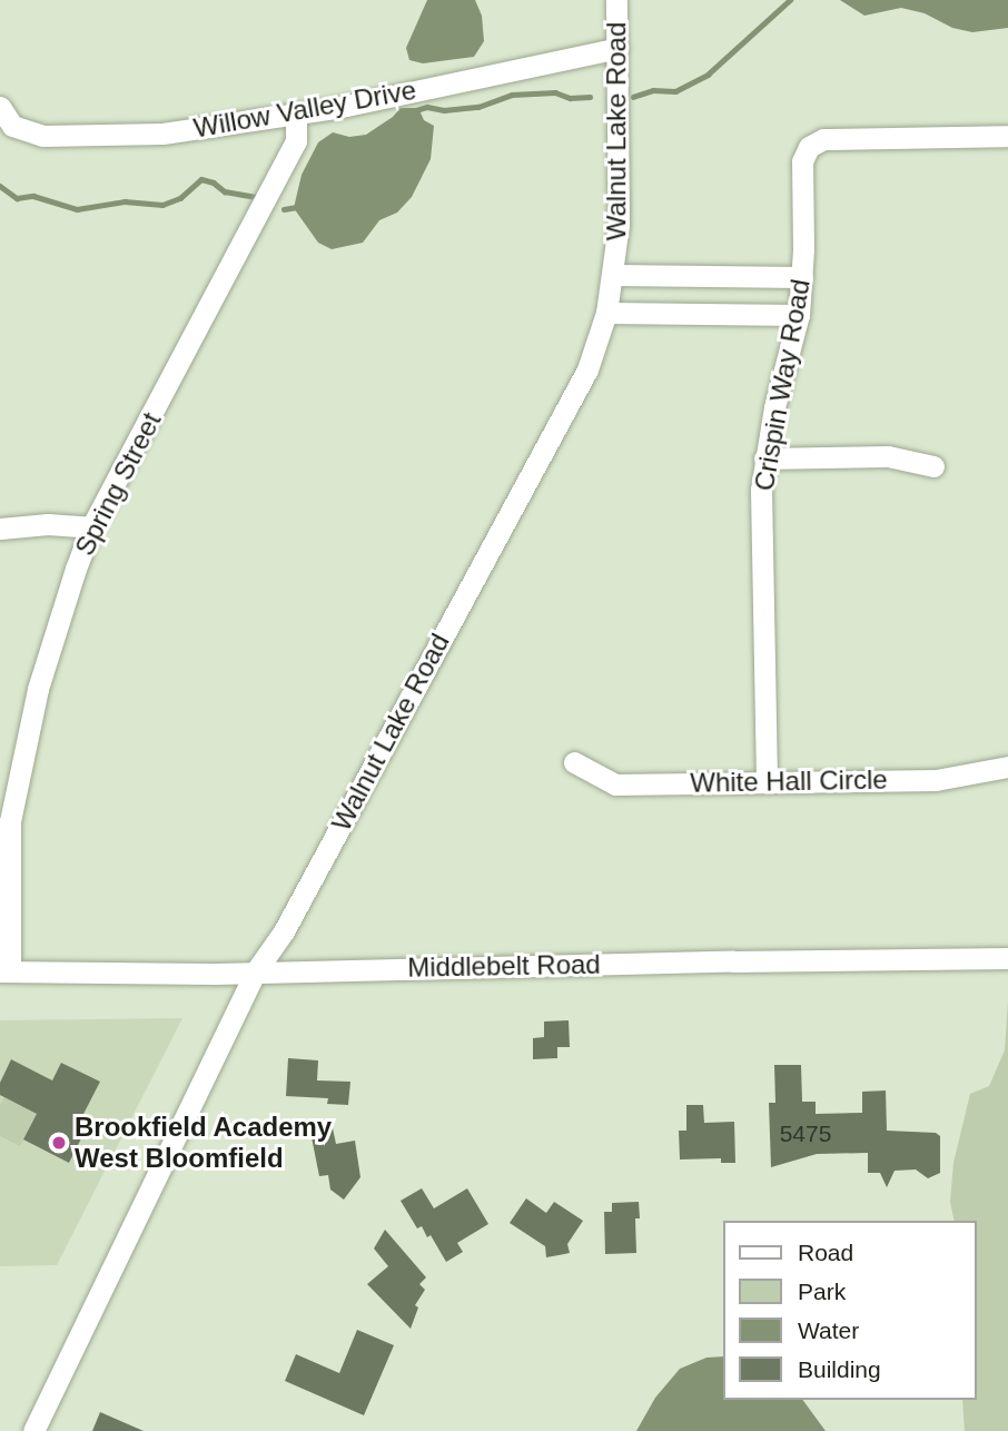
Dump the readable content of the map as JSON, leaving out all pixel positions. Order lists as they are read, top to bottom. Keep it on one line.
{"streets":{"street":["Willow Valley Drive","Walnut Lake Road","Crispin Way Road","Spring Street","White Hall Circle","Middlebelt Road"]},"crossings":[["Willow Valley Drive","Walnut Lake Road"],["Willow Valley Drive","Spring Street"],["Walnut Lake Road","Middlebelt Road"],["Crispin Way Road","White Hall Circle"],["Spring Street","Middlebelt Road"]],"places":["Brookfield Academy West Bloomfield"],"house_numbers":["5475"],"legend":["Road","Park","Water","Building"]}
